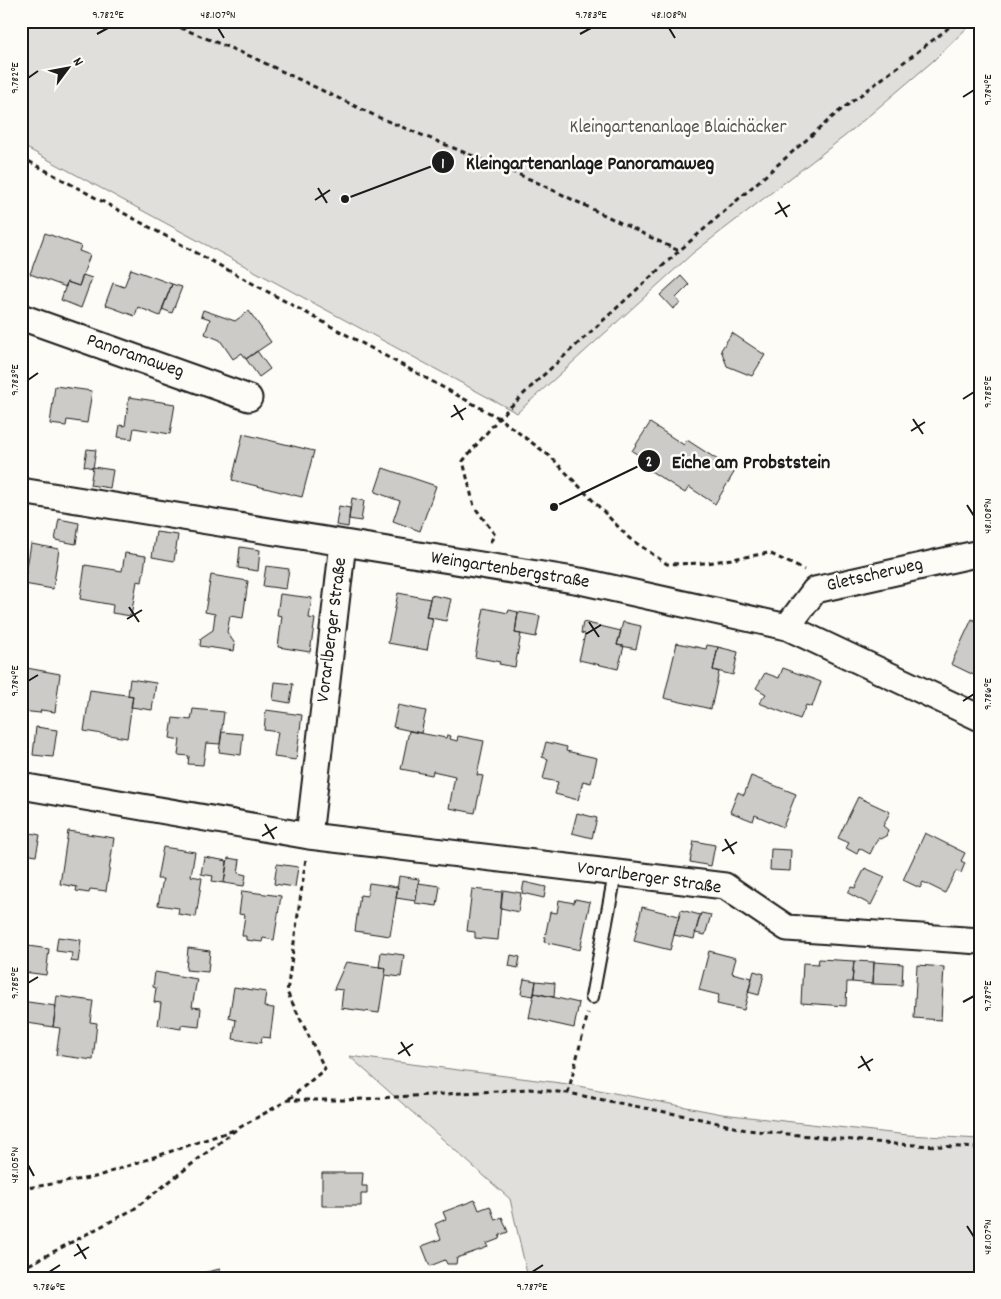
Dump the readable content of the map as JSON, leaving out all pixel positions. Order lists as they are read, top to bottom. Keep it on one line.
{"streets":{"street":["Panoramaweg","Weingartenbergstraße","Gletscherweg","Vorarlberger Straße"]},"crossings":[["Weingartenbergstraße","Gletscherweg"],["Weingartenbergstraße","Vorarlberger Straße"]],"parks":["Kleingartenanlage Blaichäcker"],"places":["Kleingartenanlage Panoramaweg","Eiche am Probststein"],"north":"top right","coordinates":["9.782°E","48.107°N","9.783°E","48.108°N","9.784°E","9.785°E","9.786°E","9.787°E","48.105°N"]}
